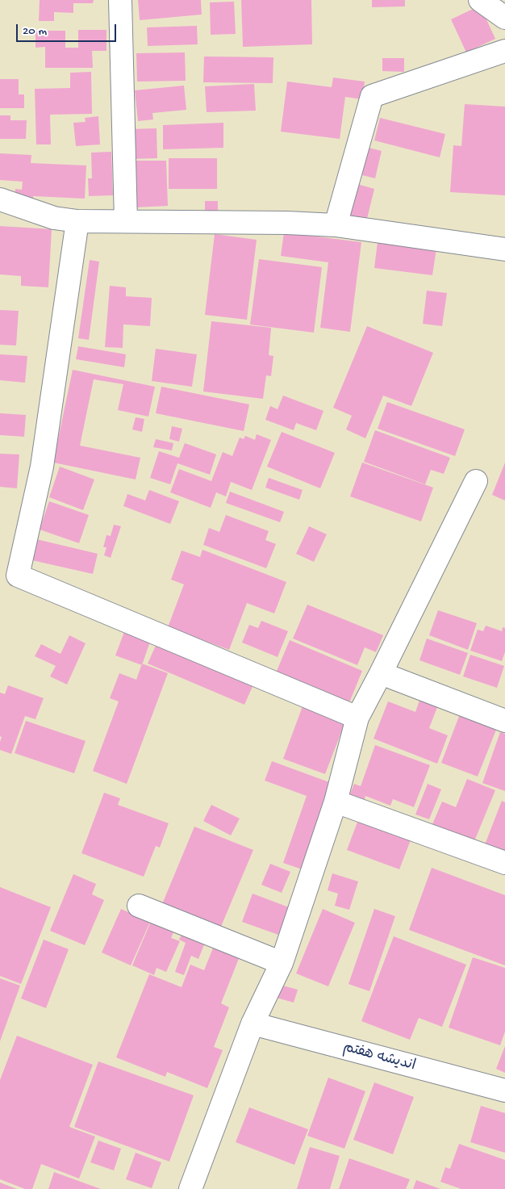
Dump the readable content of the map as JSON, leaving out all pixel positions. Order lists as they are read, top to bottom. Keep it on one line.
{"streets":{"street":["اندیشه هفتم"]},"scale_bar":"20 m"}
